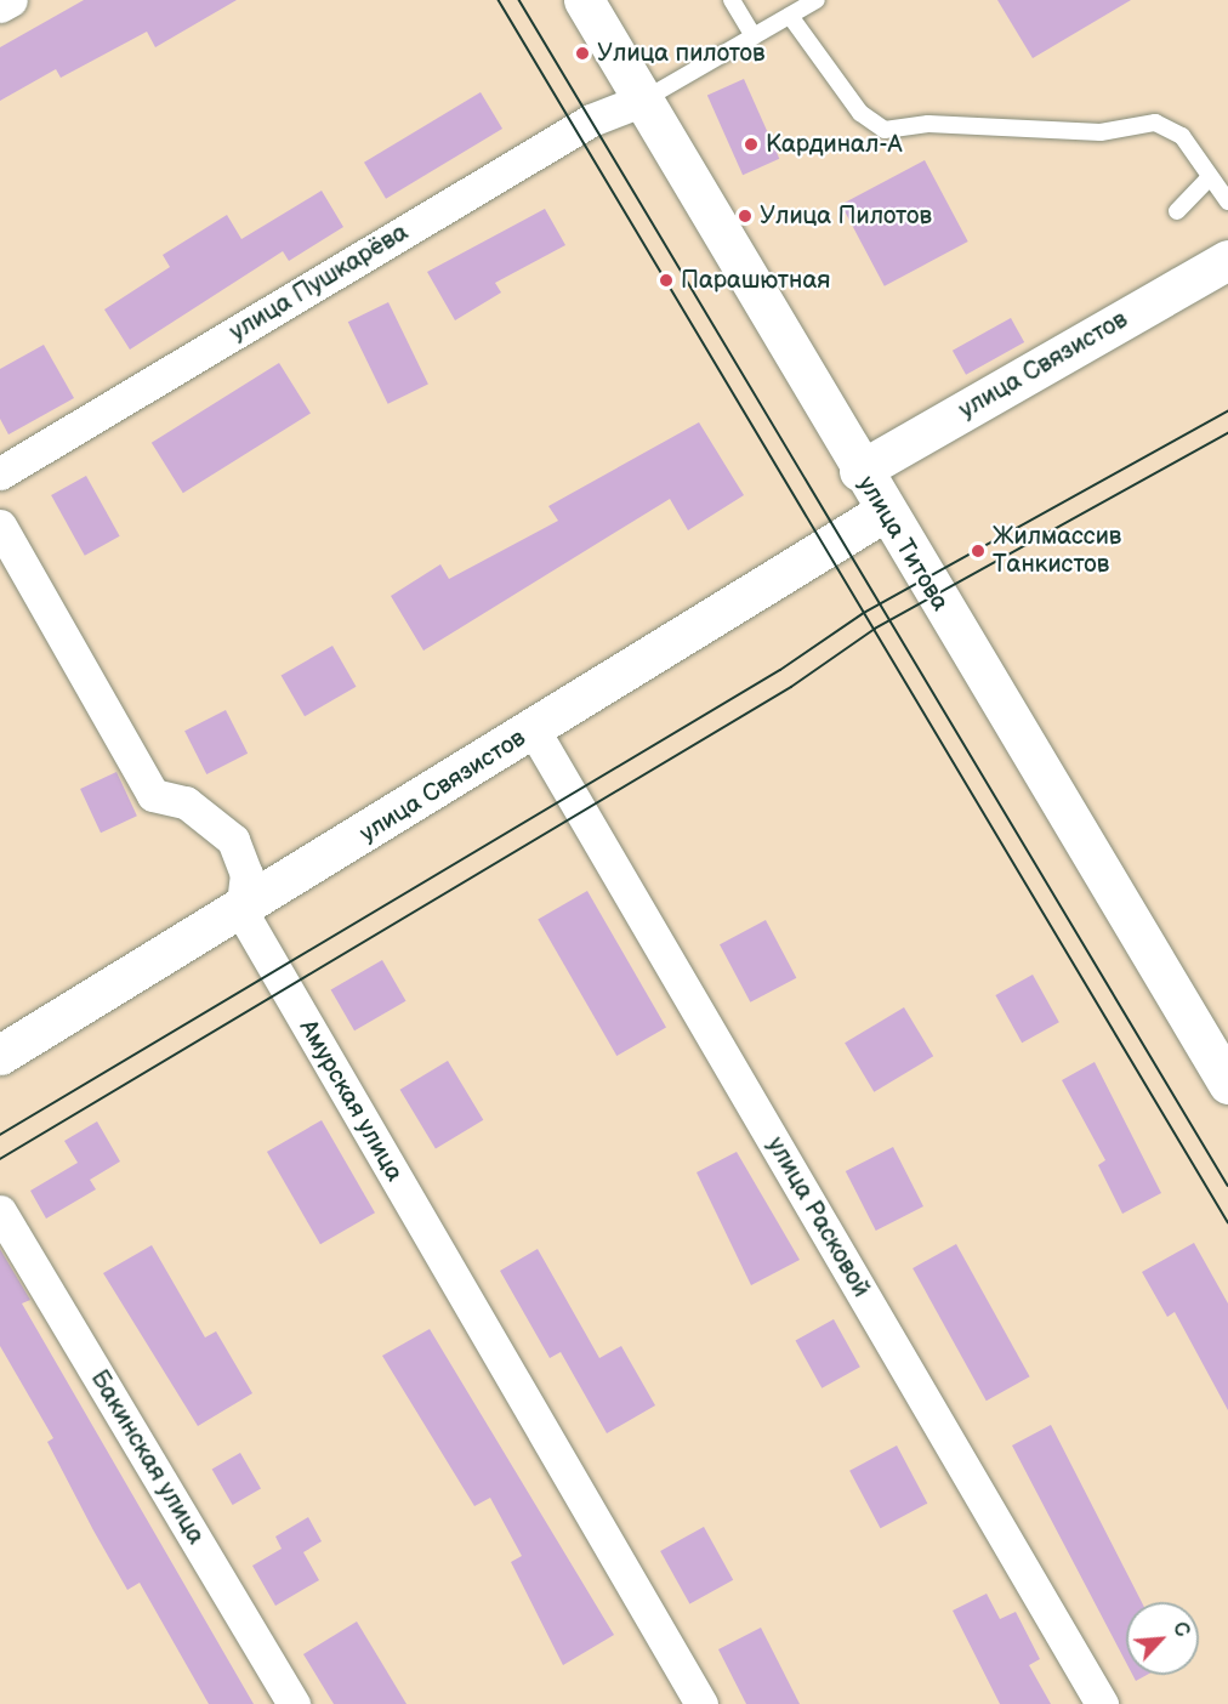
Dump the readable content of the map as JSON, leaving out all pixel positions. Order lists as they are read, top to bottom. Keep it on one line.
{"streets":{"street":["улица Пушкарёва","улица Связистов","улица Титова","Амурская улица","улица Расковой","Бакинская улица"]},"crossings":[["улица Пушкарёва","улица Титова"],["улица Связистов","улица Титова"],["улица Связистов","Амурская улица"],["улица Связистов","улица Расковой"]],"places":["Улица пилотов","Кардинал-А","Улица Пилотов","Парашютная","Жилмассив Танкистов"],"north":"top right"}
